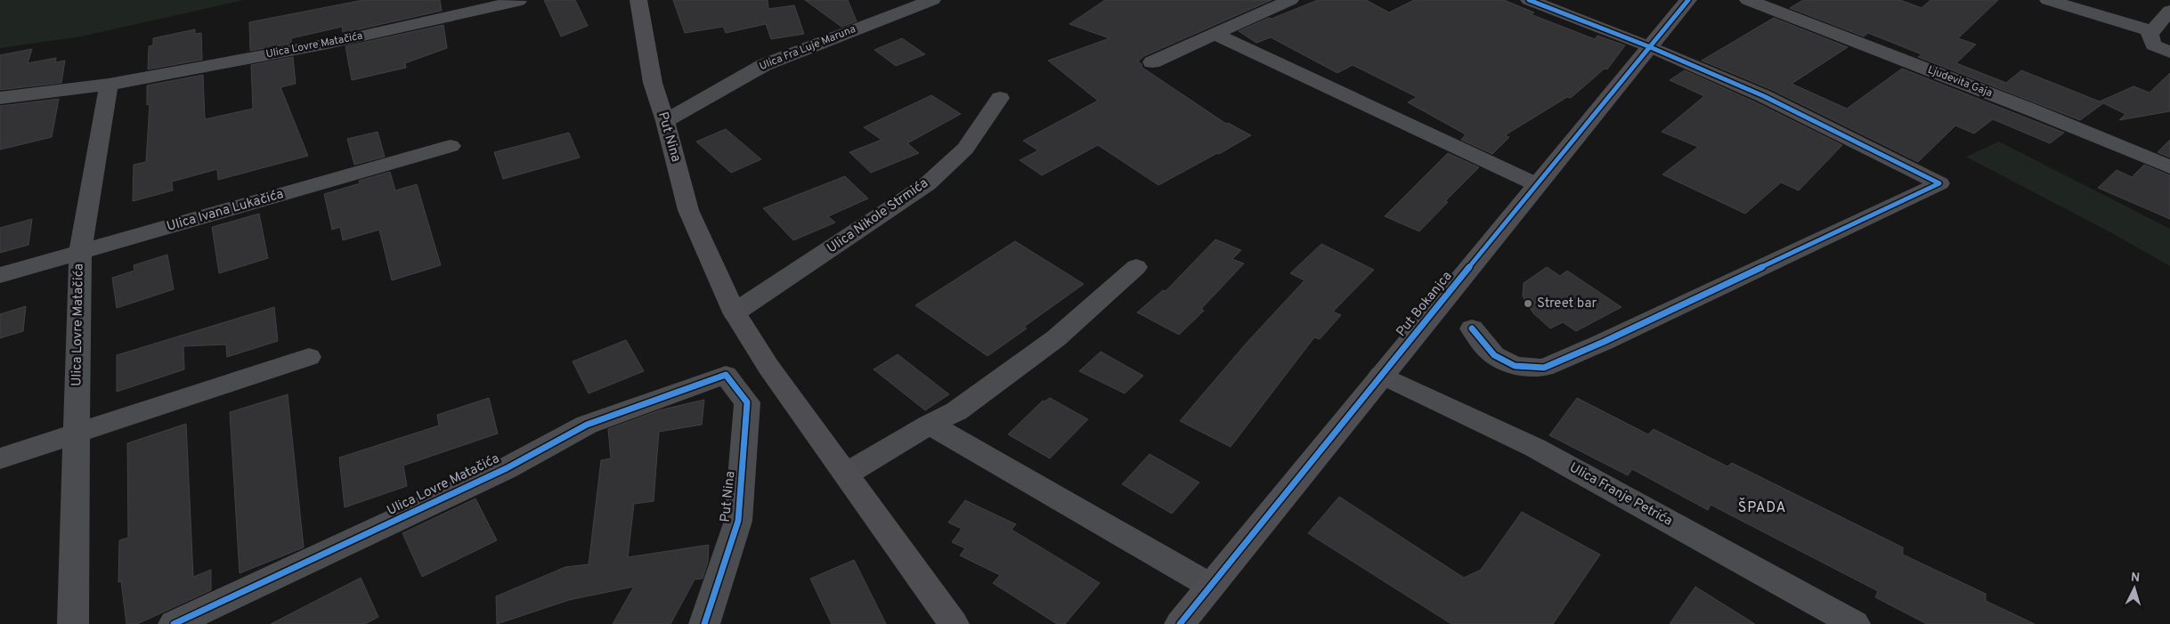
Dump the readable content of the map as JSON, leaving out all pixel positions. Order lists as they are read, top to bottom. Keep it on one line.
{"streets":{"main road":["Put Nina","Put Bokanjca"],"street":["Ulica Lovre Matačića","Ulica Fra Luje Maruna","Ljudevita Gaja","Ulica Ivana Lukačića","Ulica Nikole Strmića","Ulica Franje Petrića"]},"crossings":[["Ulica Lovre Matačića","Put Nina"],["Ulica Lovre Matačića","Ulica Ivana Lukačića"],["Ulica Fra Luje Maruna","Put Nina"],["Put Nina","Ulica Nikole Strmića"],["Put Bokanjca","Ulica Franje Petrića"]],"districts":["ŠPADA"],"places":["Street bar"],"north":"top"}
